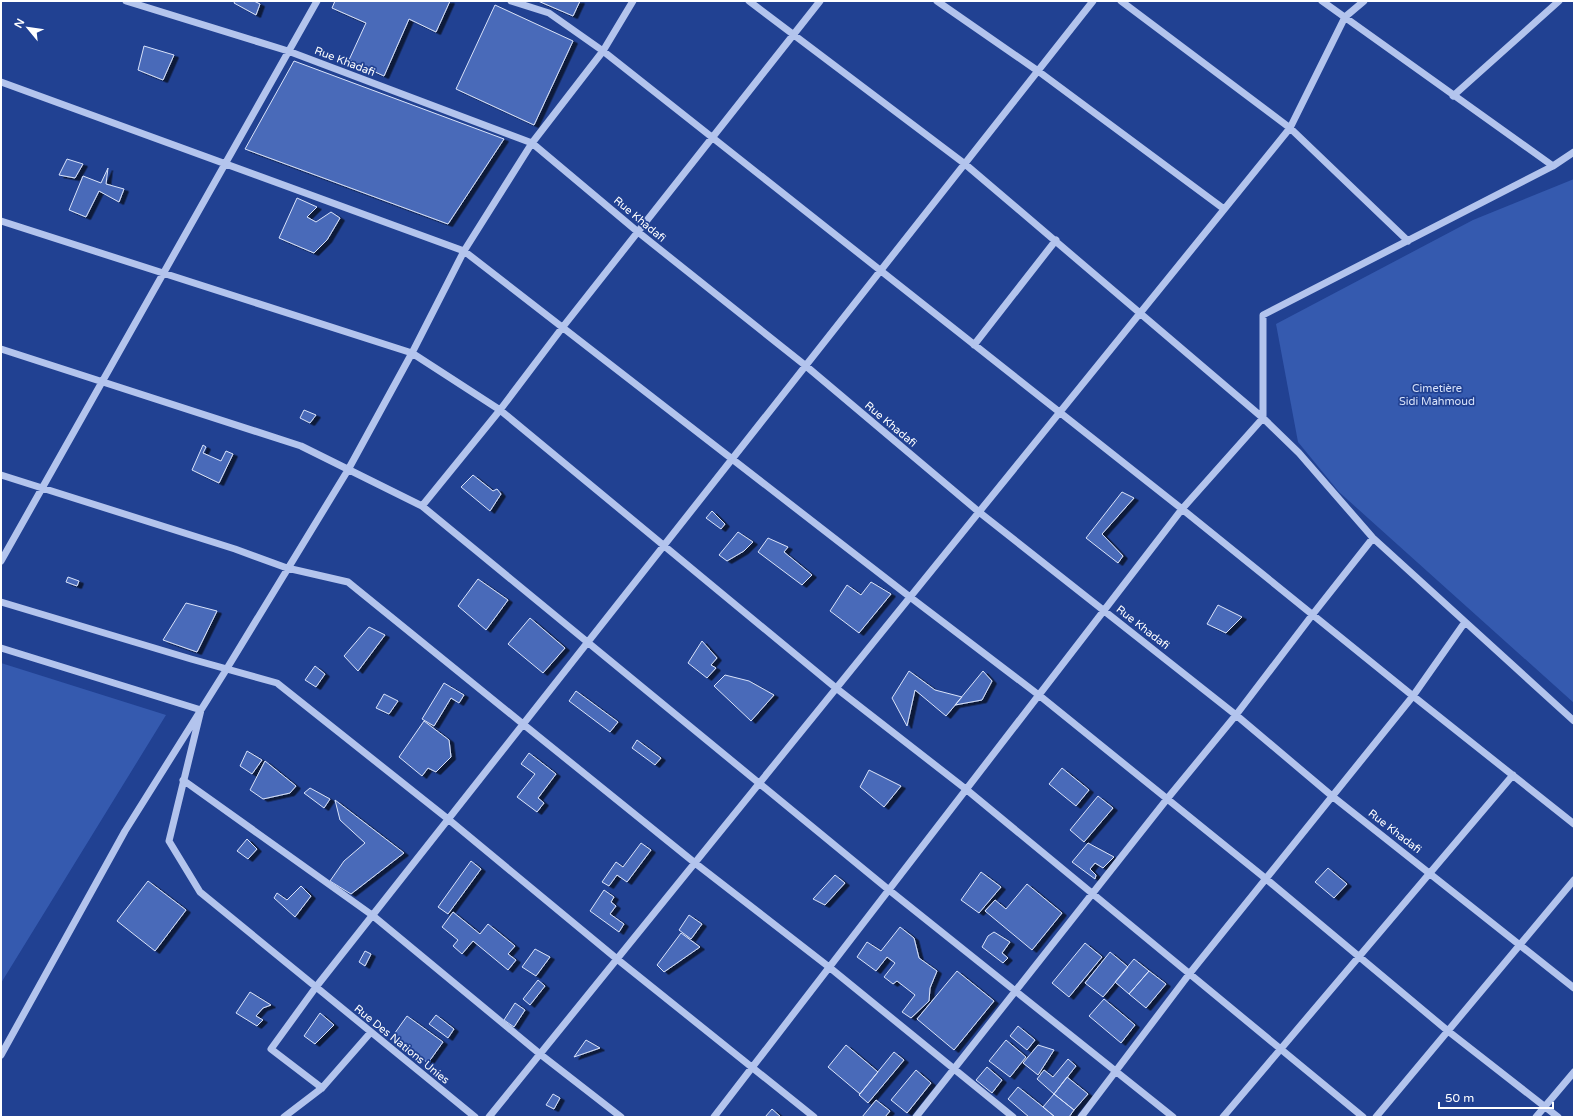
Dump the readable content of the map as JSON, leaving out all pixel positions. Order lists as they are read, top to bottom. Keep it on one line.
{"streets":{"street":["Rue Khadafi","Rue Des Nations Unies"]},"parks":["Cimetière Sidi Mahmoud"],"scale_bar":"50 m","north":"top left"}
